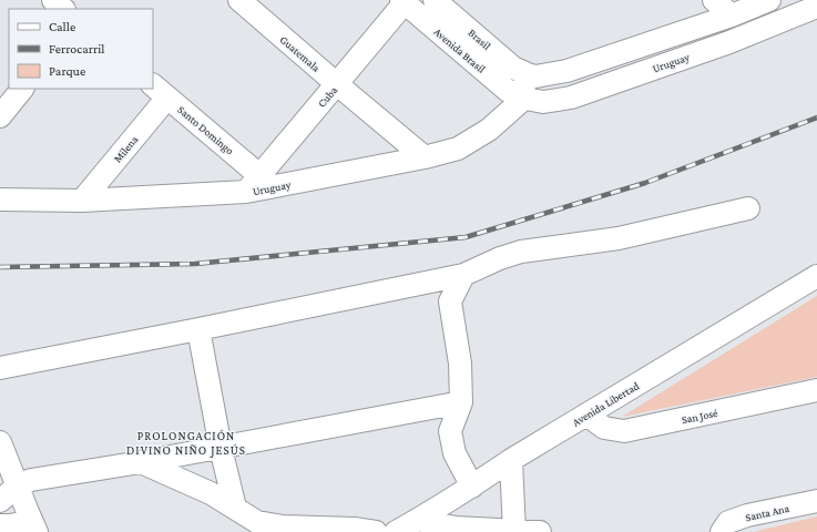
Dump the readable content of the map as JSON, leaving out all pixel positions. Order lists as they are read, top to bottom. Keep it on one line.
{"streets":{"street":["Brasil","Avenida Brasil","Guatemala","Uruguay","Cuba","Santo Domingo","Milena","Avenida Libertad","San José","Santa Ana"]},"crossings":[["Brasil","Uruguay"],["Avenida Brasil","Uruguay"],["Avenida Brasil","Cuba"],["Guatemala","Uruguay"],["Guatemala","Cuba"],["Uruguay","Cuba"],["Uruguay","Santo Domingo"],["Uruguay","Milena"],["Cuba","Santo Domingo"],["Santo Domingo","Milena"],["Avenida Libertad","San José"]],"districts":["PROLONGACIÓN DIVINO NIÑO JESÚS"],"legend":["Calle","Ferrocarril","Parque"]}
